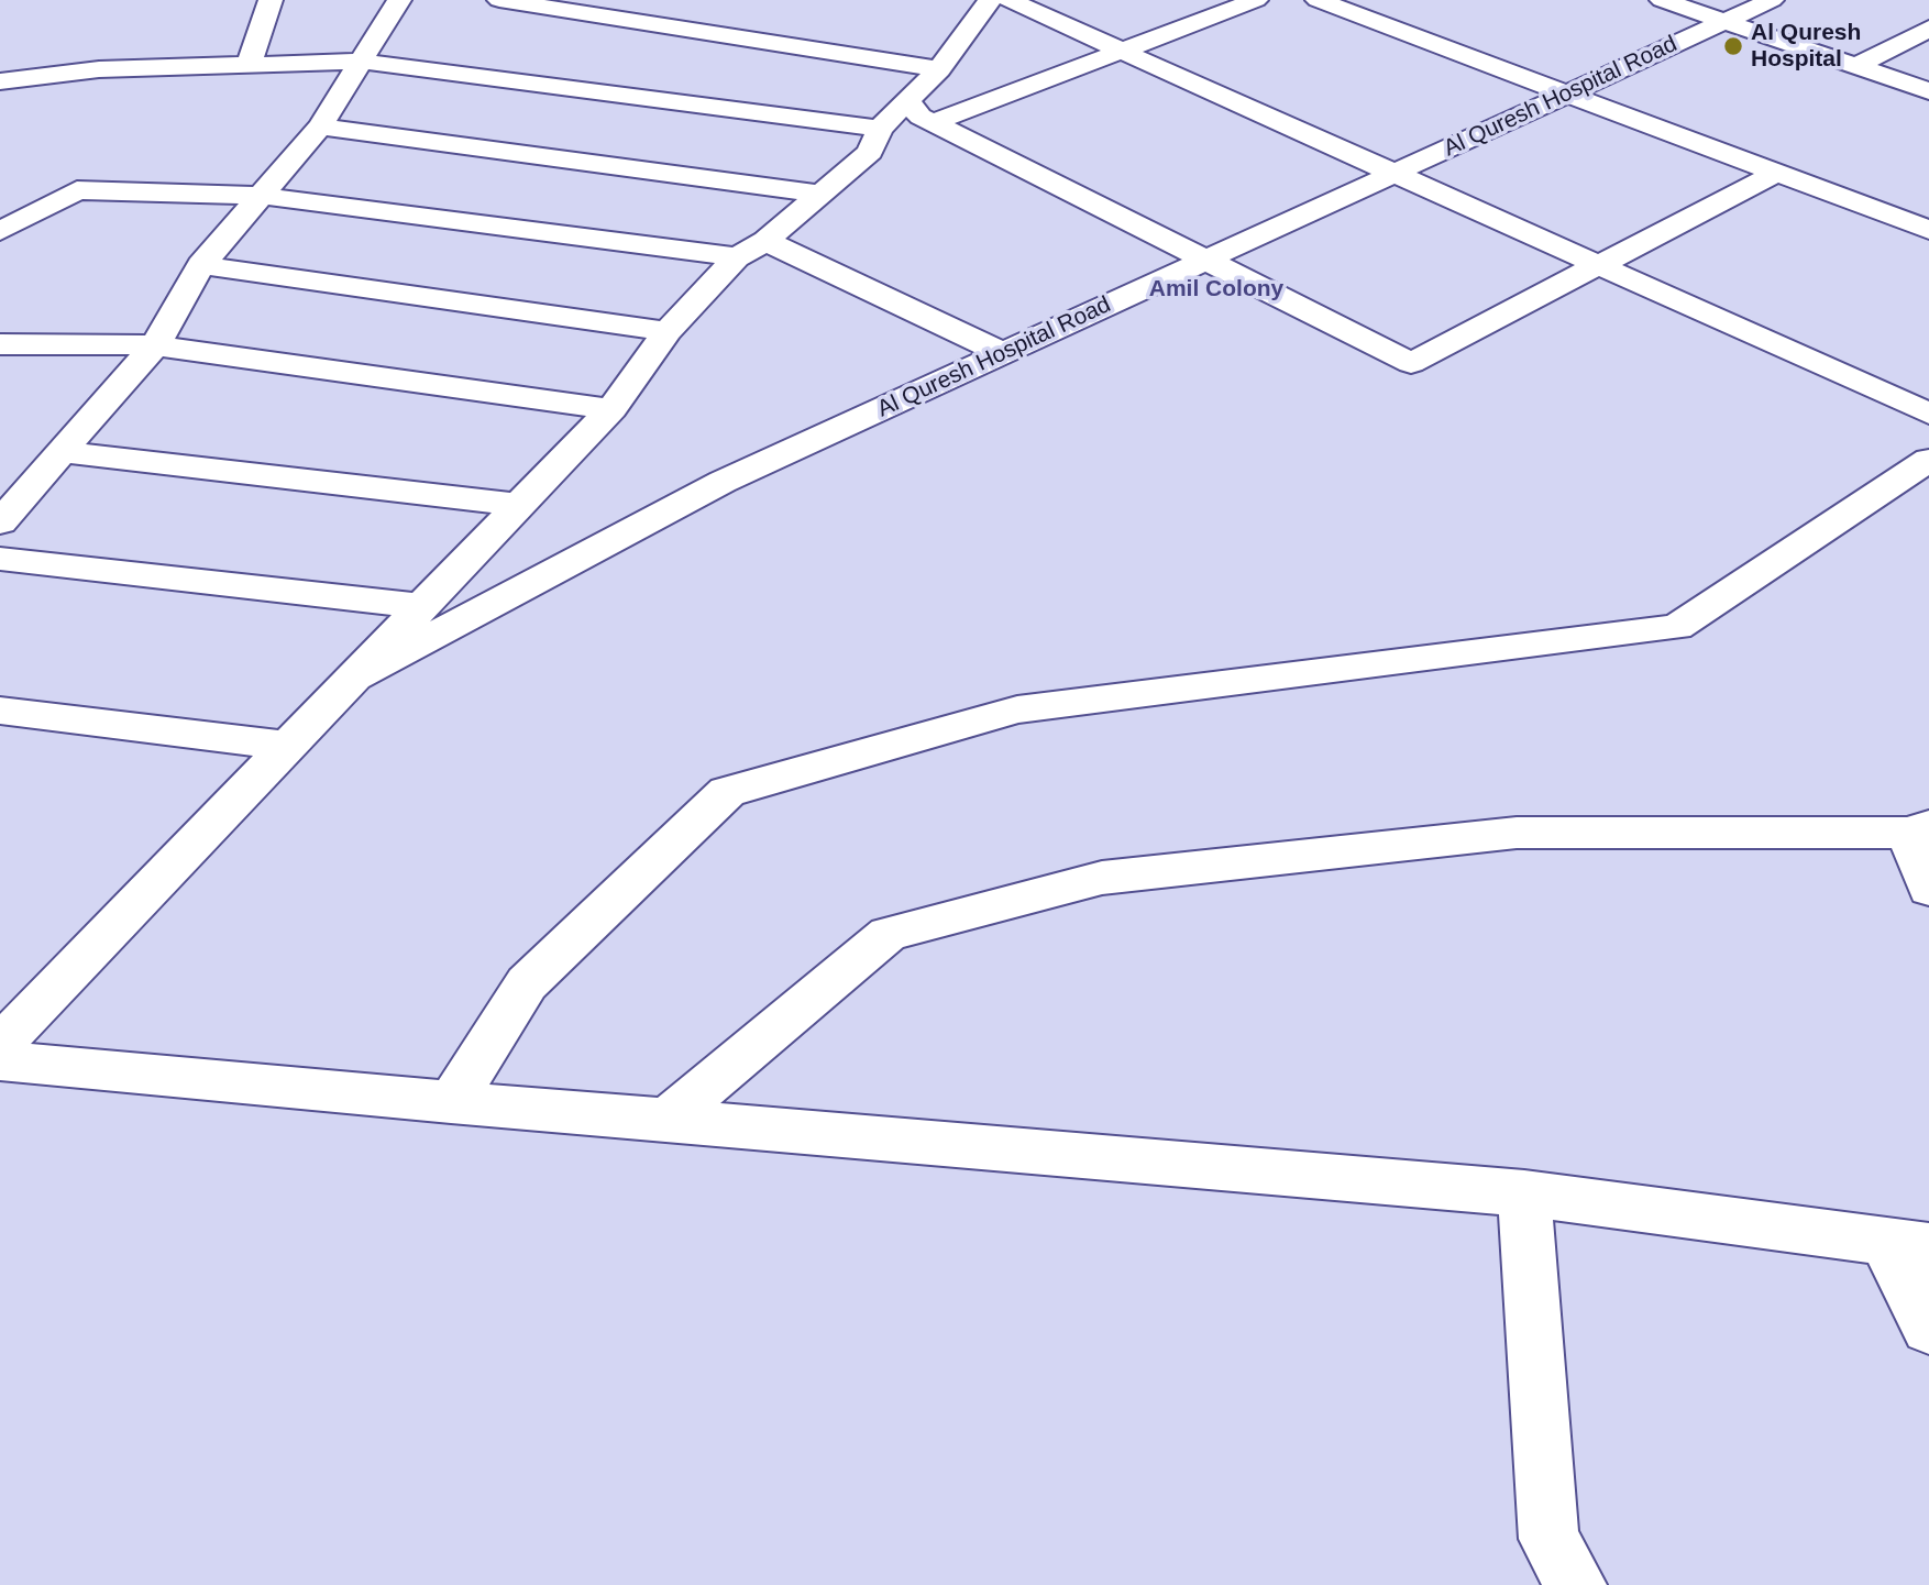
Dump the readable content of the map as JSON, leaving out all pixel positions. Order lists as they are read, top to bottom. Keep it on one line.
{"streets":{"street":["Al Quresh Hospital Road"]},"districts":["Amil Colony"],"places":["Al Quresh Hospital"]}
